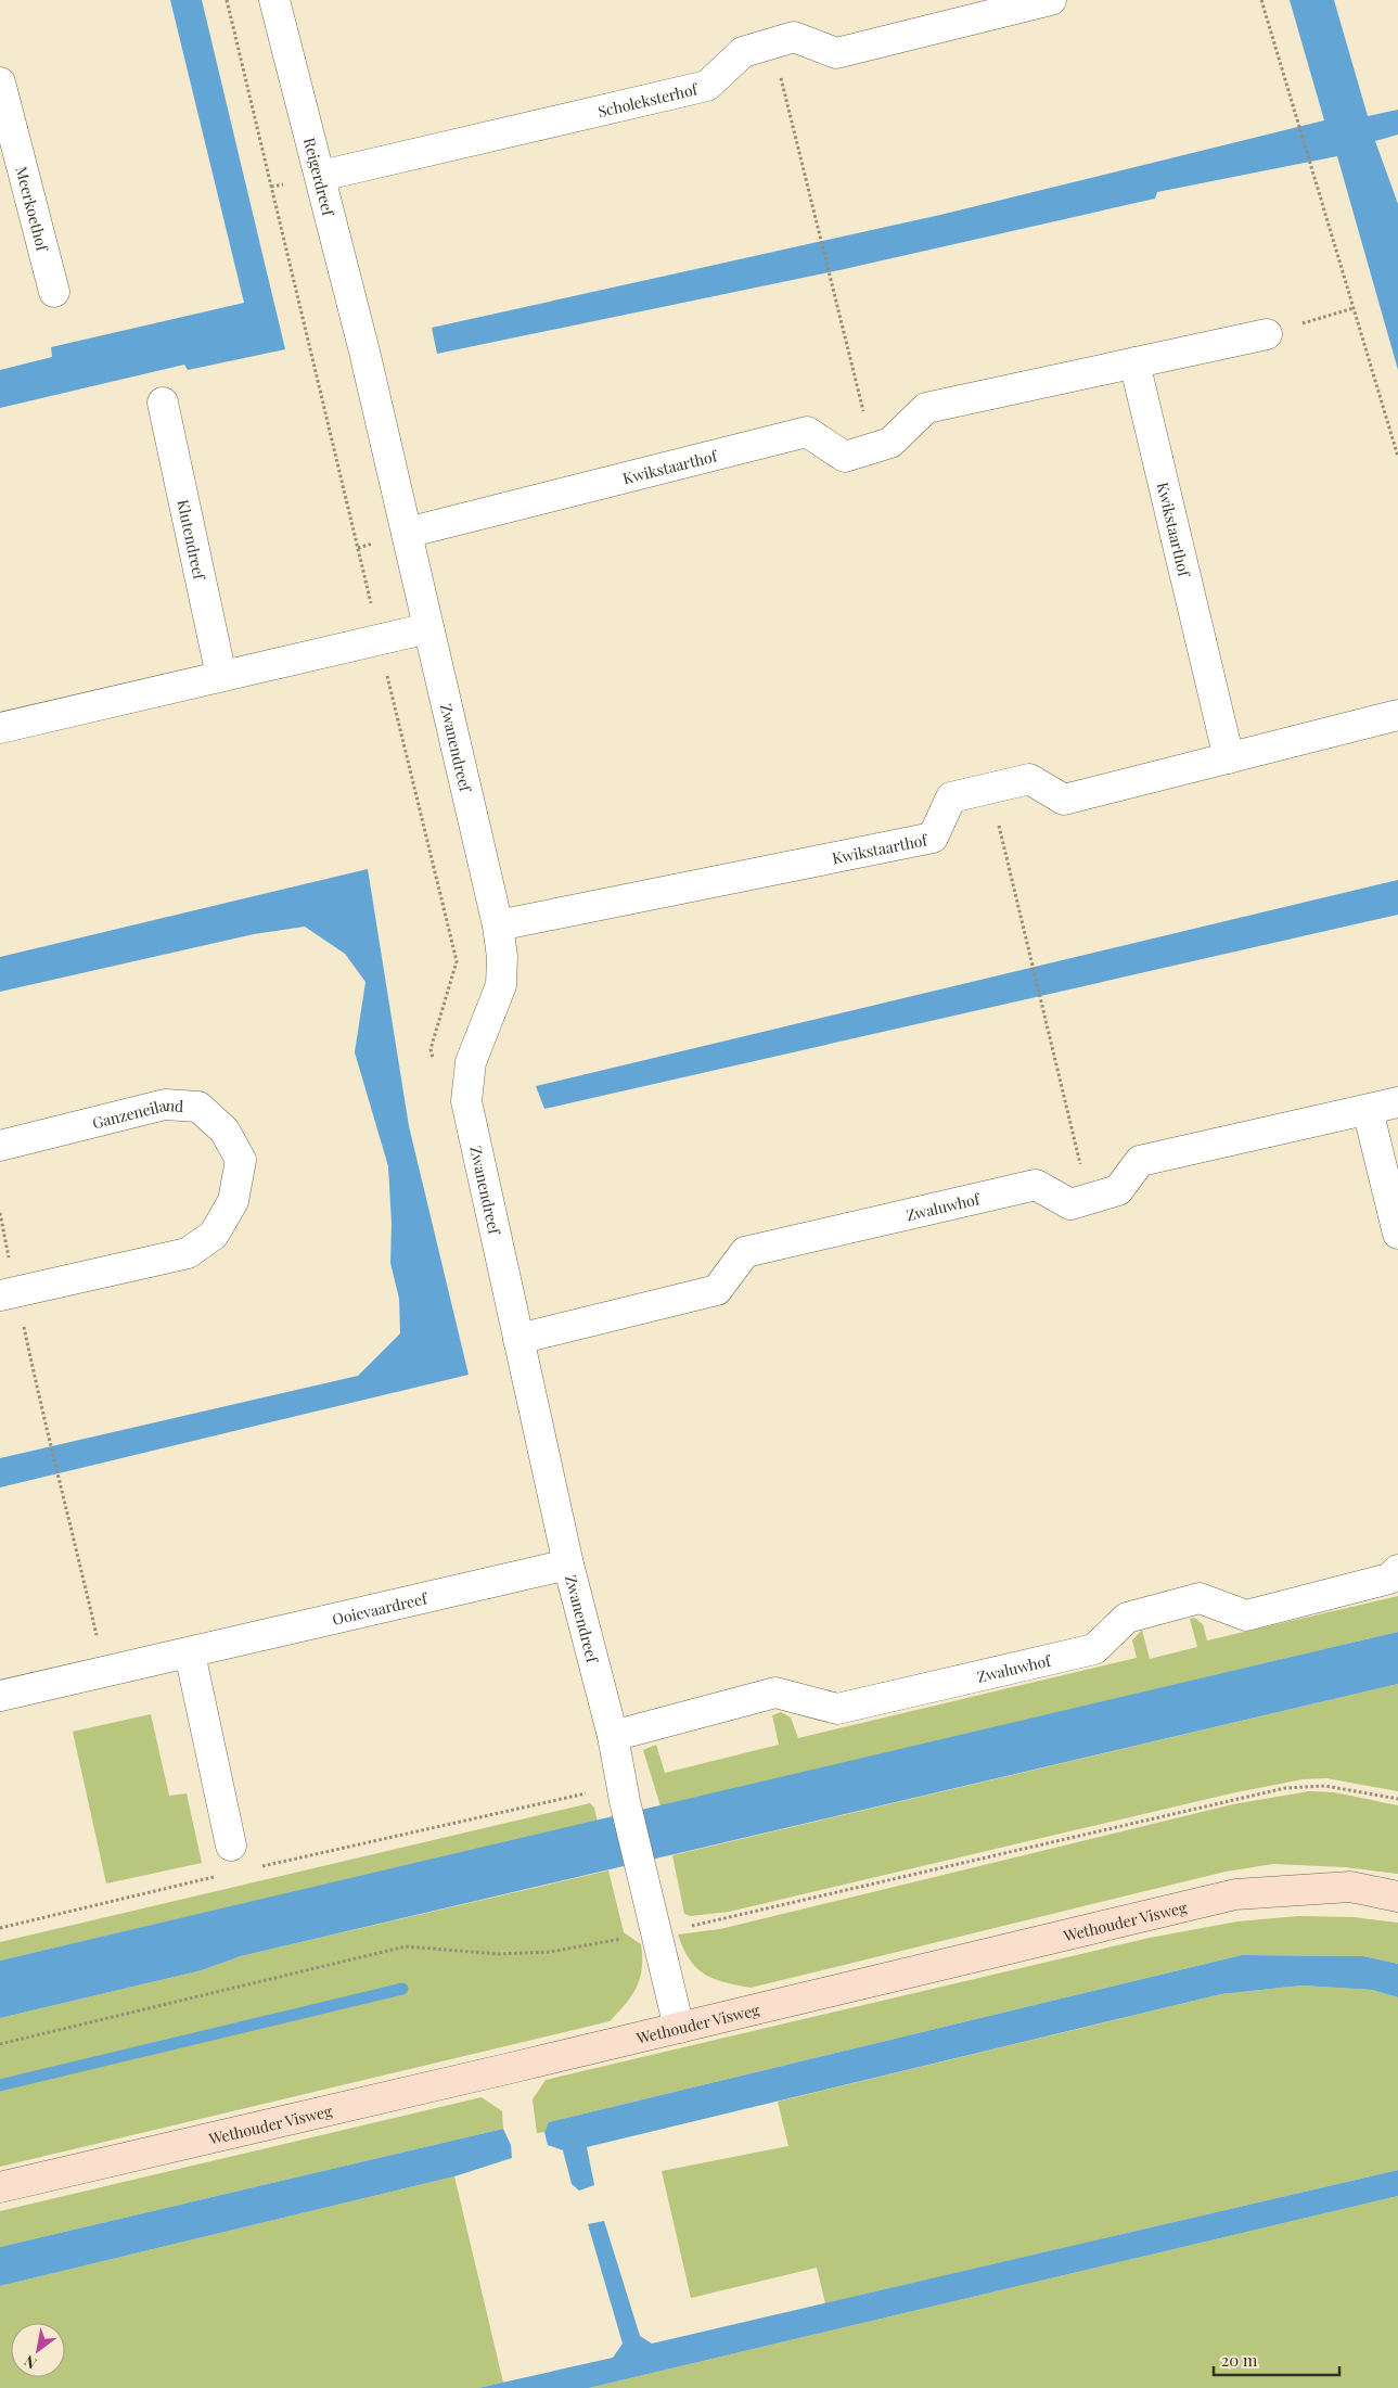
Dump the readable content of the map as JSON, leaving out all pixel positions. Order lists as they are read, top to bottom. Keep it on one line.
{"streets":{"street":["Scholeksterhof","Reigerdreef","Meerkoethof","Kwikstaarthof","Klutendreef","Zwanendreef","Ganzeneiland","Zwaluwhof","Ooievaardreef","Wethouder Visweg"]},"crossings":[["Scholeksterhof","Reigerdreef"],["Reigerdreef","Zwanendreef"],["Kwikstaarthof","Zwanendreef"],["Zwanendreef","Zwaluwhof"],["Zwanendreef","Ooievaardreef"],["Zwanendreef","Wethouder Visweg"]],"scale_bar":"20 m","north":"bottom left"}
